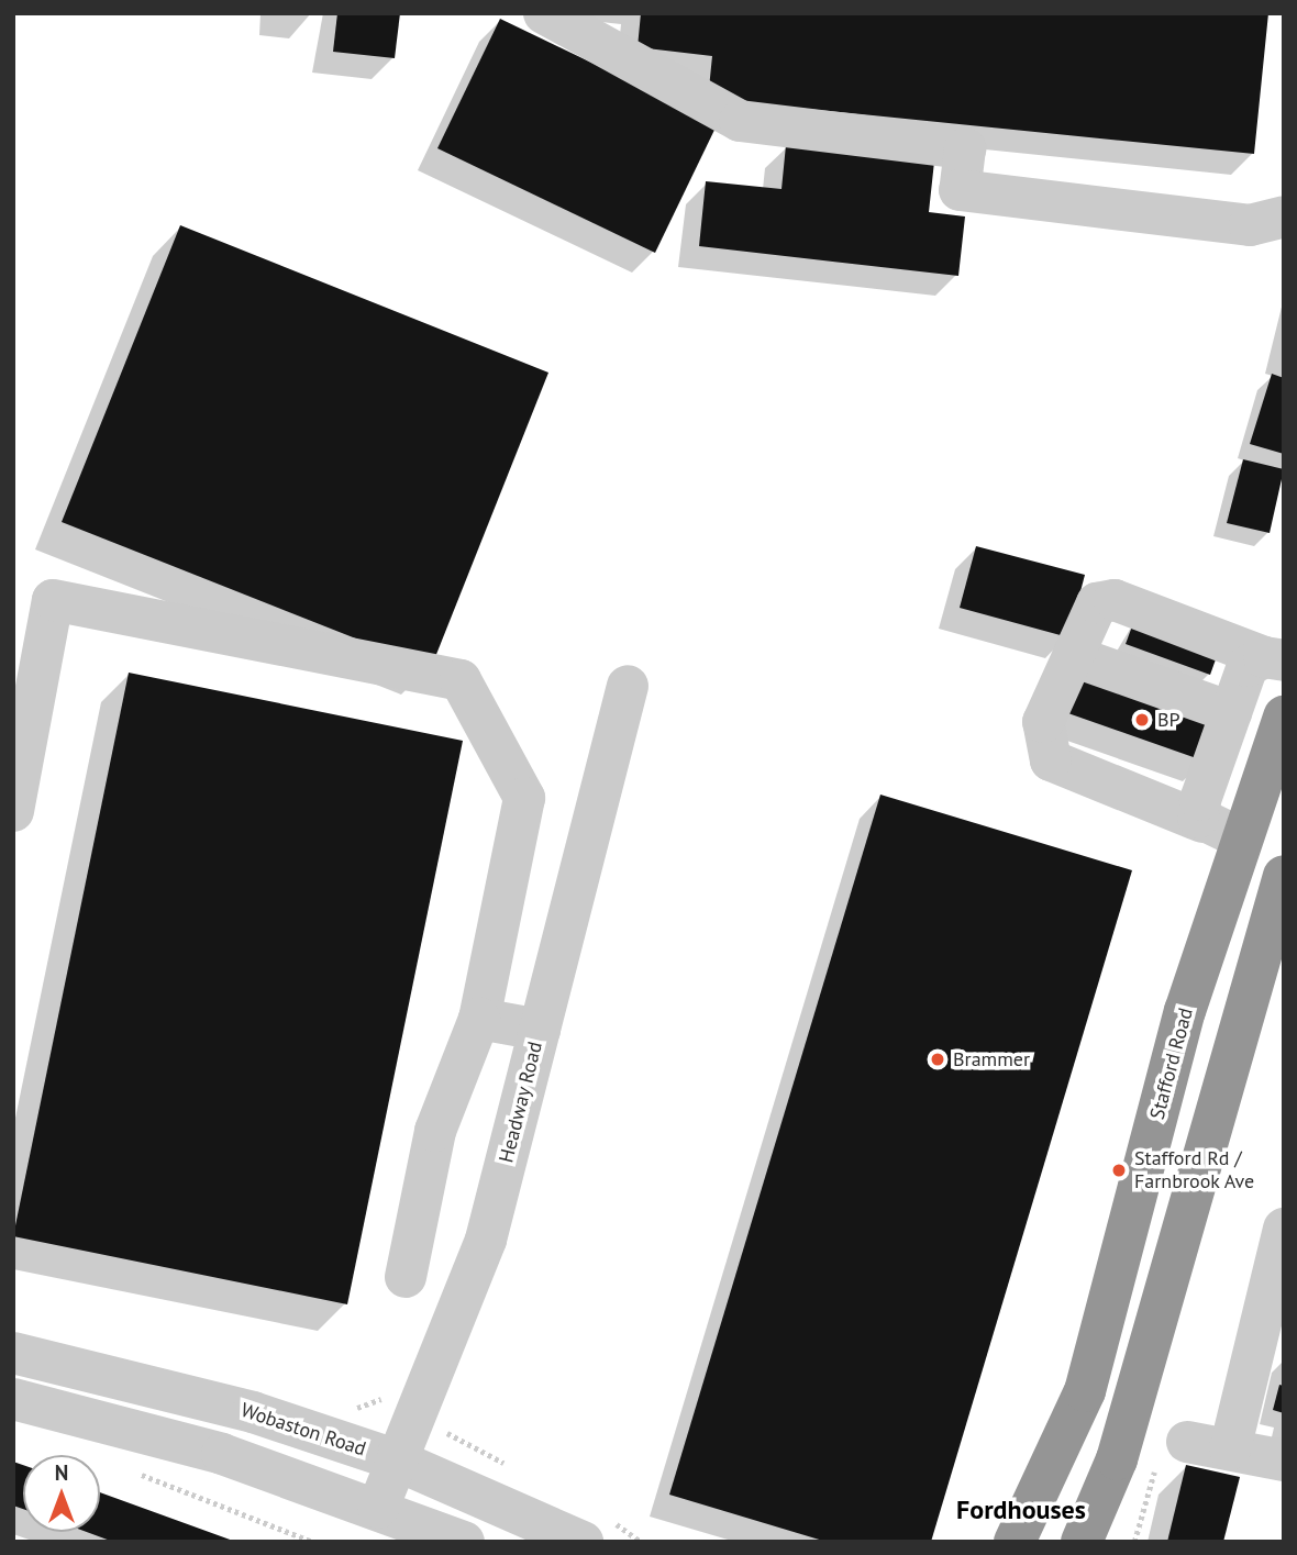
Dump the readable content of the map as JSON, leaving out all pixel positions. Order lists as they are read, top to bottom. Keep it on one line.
{"streets":{"highway":["Stafford Road"],"street":["Headway Road","Wobaston Road"]},"crossings":[["Headway Road","Wobaston Road"]],"districts":["Fordhouses"],"places":["BP","Brammer","Stafford Rd / Farnbrook Ave"],"north":"top"}
